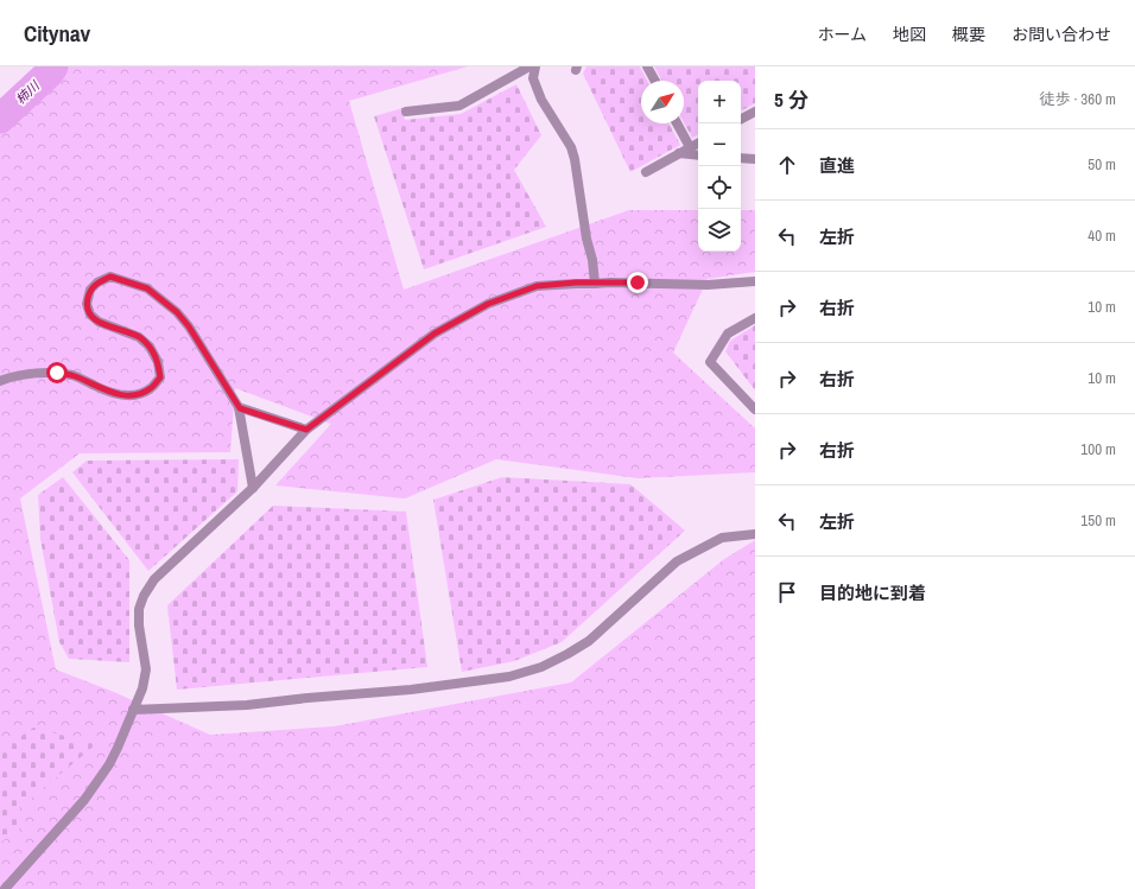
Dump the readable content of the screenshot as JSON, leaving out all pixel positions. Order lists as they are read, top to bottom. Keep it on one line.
{"water":["柿川"],"north":"top right","page":{"header":"Citynav","nav":["ホーム","地図","概要","お問い合わせ"],"heading":["5 分","徒歩 · 360 m"],"map_buttons":["+","−"],"list":[["直進","50 m"],["左折","40 m"],["右折","10 m"],["右折","10 m"],["右折","100 m"],["左折","150 m"],"目的地に到着"]}}
